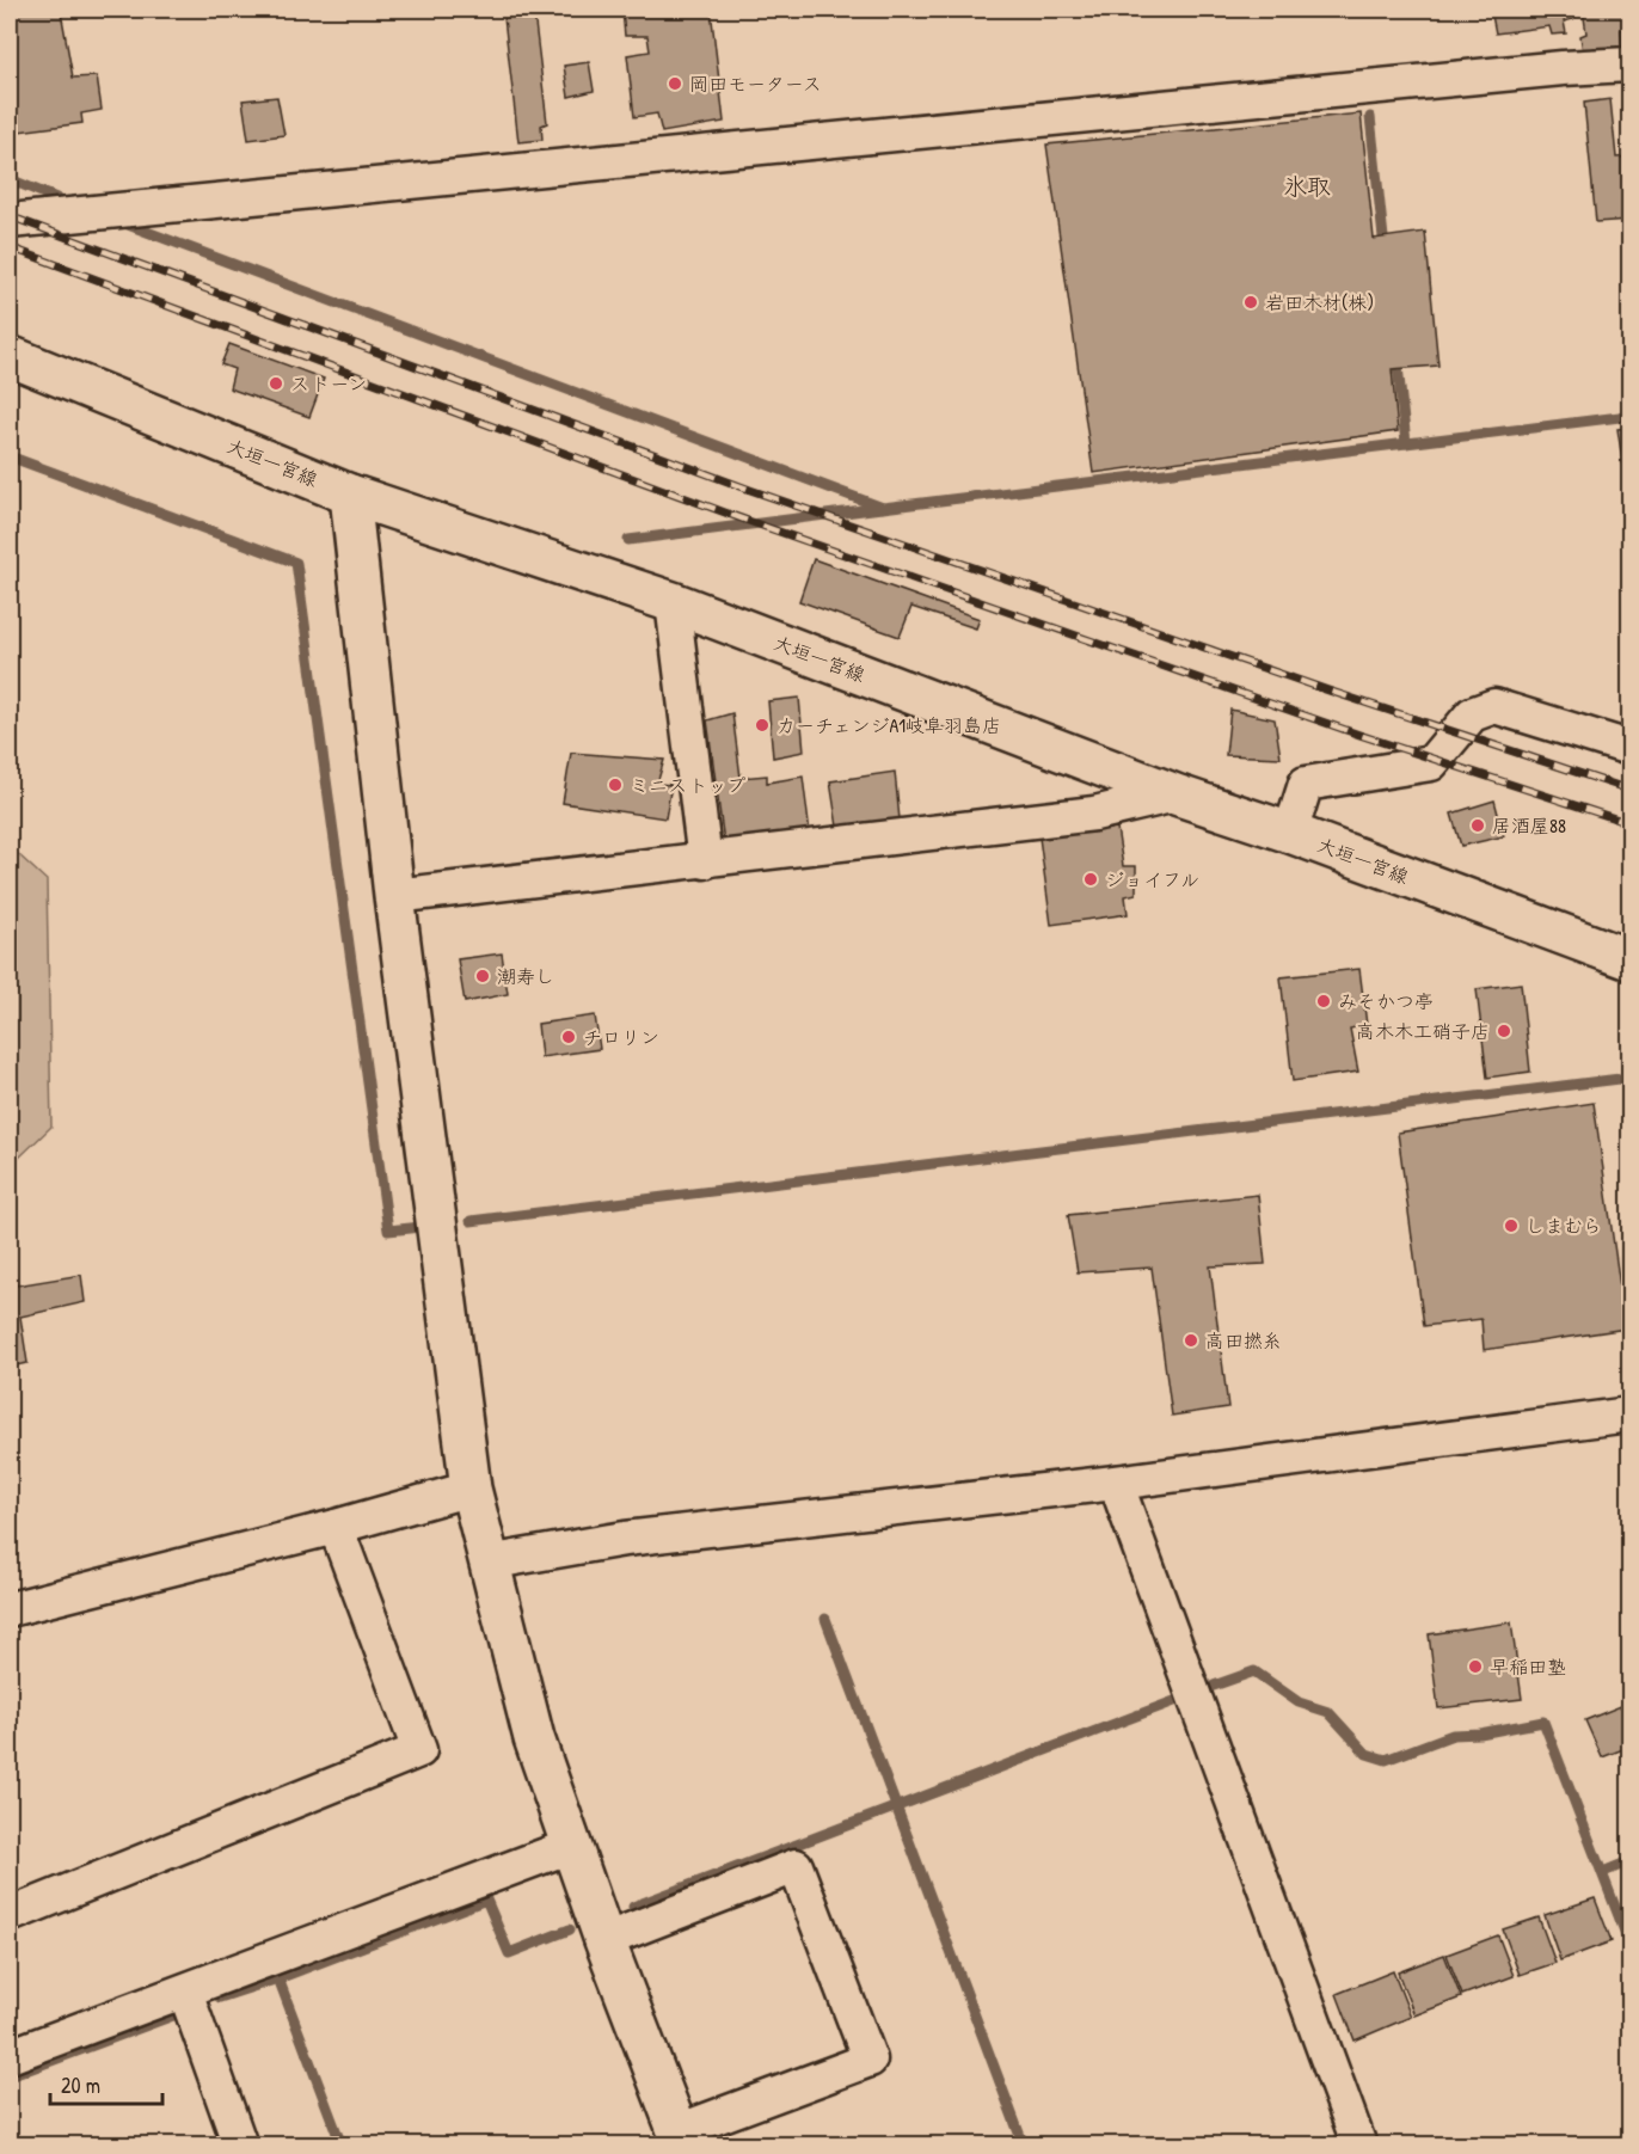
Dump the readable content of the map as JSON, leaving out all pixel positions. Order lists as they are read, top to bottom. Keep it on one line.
{"streets":{"main road":["大垣一宮線"]},"districts":["氷取"],"places":["岡田モータース","岩田木材(株)","ストーン","カーチェンジA1岐阜羽島店","ミニストップ","居酒屋88","ジョイフル","潮寿し","みそかつ亭","高木木工硝子店","チロリン","しまむら","高田撚糸","早稲田塾"],"scale_bar":"20 m"}
